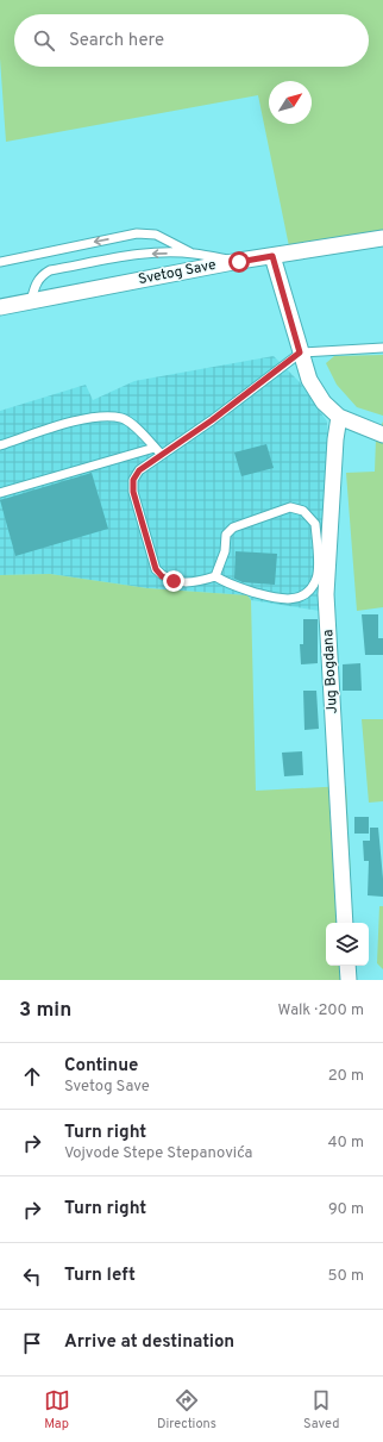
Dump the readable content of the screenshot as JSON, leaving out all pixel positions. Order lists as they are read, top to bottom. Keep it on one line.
{"streets":{"street":["Svetog Save","Jug Bogdana"]},"north":"top right","page":{"search":"Search here","heading":["3 min","Walk · 200 m"],"list":[["Continue","Svetog Save","20 m"],["Turn right","Vojvode Stepe Stepanovića","40 m"],["Turn right","90 m"],["Turn left","50 m"],"Arrive at destination"],"nav":["Map","Directions","Saved"]}}
